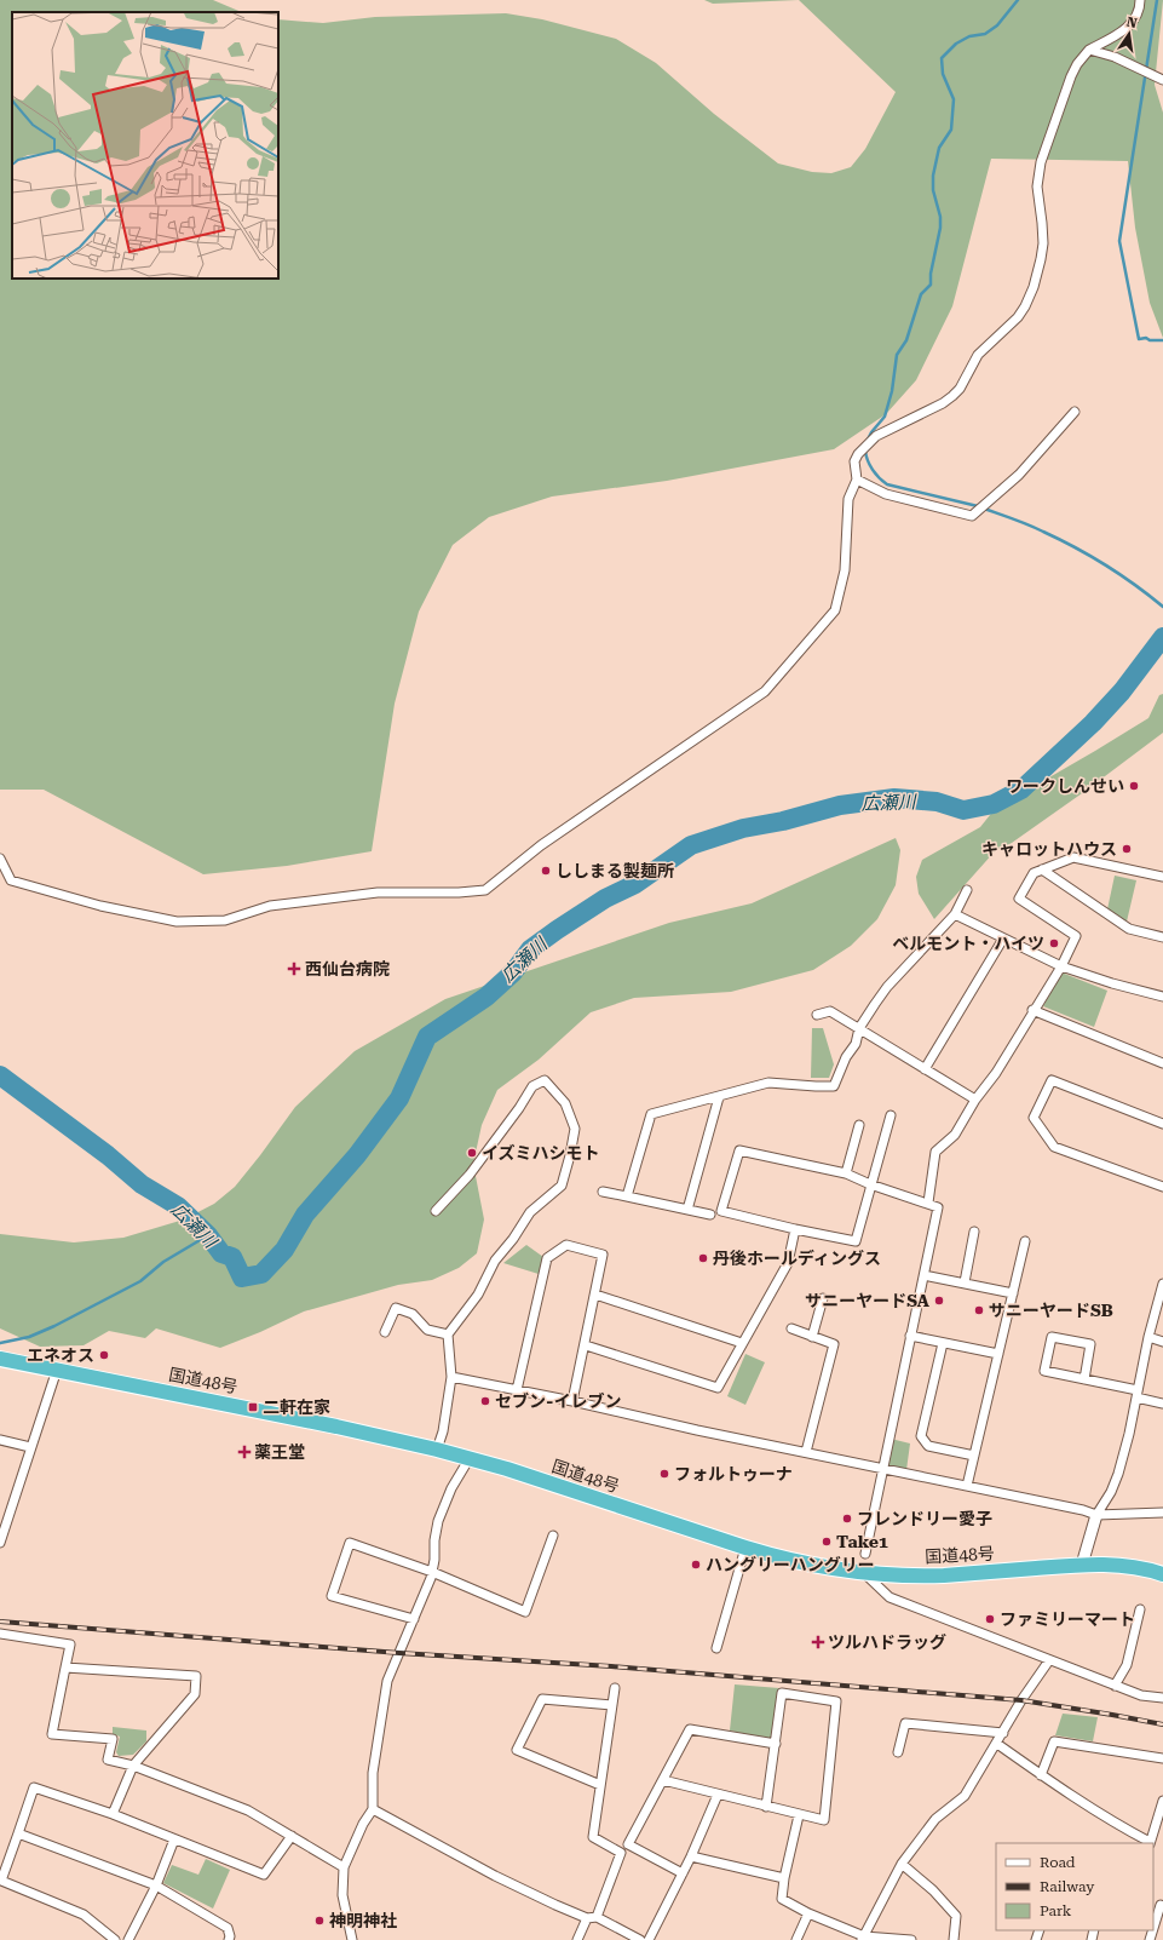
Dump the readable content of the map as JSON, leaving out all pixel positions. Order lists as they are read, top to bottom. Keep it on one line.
{"streets":{"highway":["国道48号"]},"water":["広瀬川"],"places":{"other":["ワークしんせい","キャロットハウス","ししまる製麺所","ベルモント・ハイツ","イズミハシモト","丹後ホールディングス","サニーヤードSA","サニーヤードSB","エネオス","セブン-イレブン","フォルトゥーナ","フレンドリー愛子","Take1","ハングリーハングリー","ファミリーマート","神明神社"],"health":["西仙台病院","薬王堂","ツルハドラッグ"],"transit":["二軒在家"]},"legend":["Road","Railway","Park"],"north":"top"}
